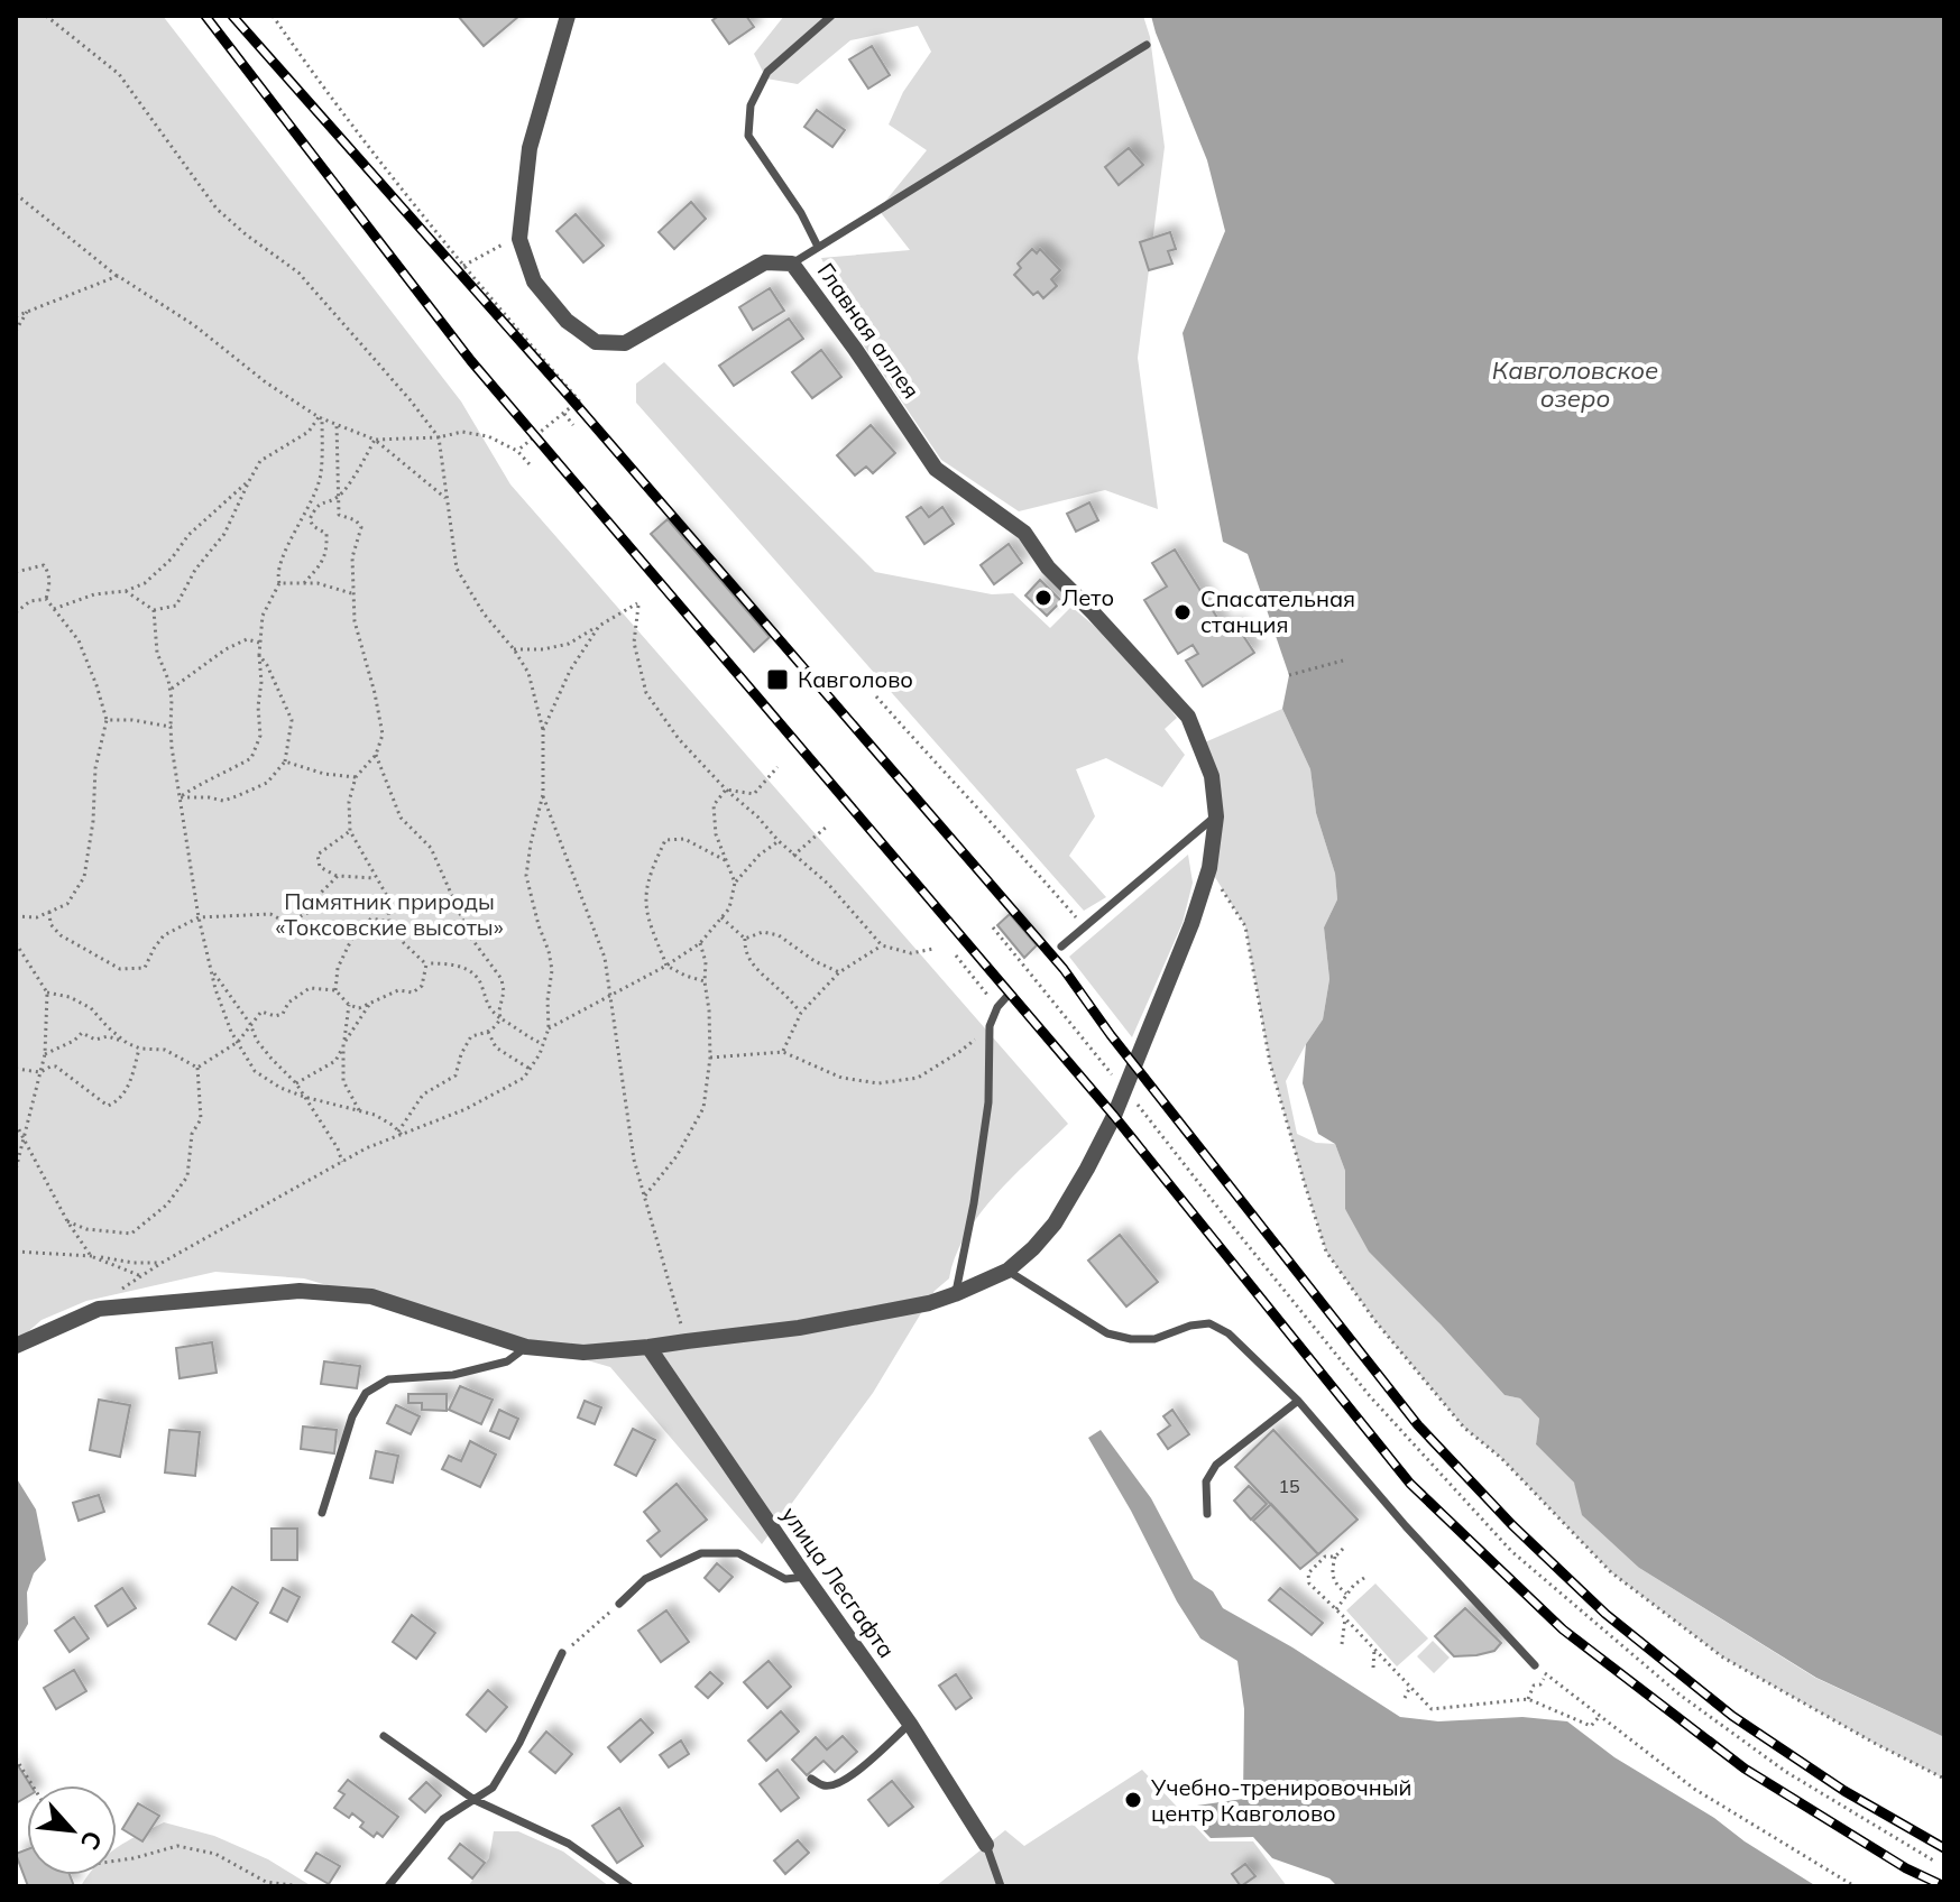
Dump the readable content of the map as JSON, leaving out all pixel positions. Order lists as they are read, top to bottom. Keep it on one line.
{"streets":{"street":["Главная аллея","улица Лесгафта"]},"crossings":[["Главная аллея","улица Лесгафта"]],"water":["Кавголовское озеро"],"parks":["Памятник природы «Токсовские высоты»"],"places":{"other":["Лето","Спасательная станция","Учебно-тренировочный центр Кавголово"],"transit":["Кавголово"]},"house_numbers":["15"],"north":"bottom right"}
